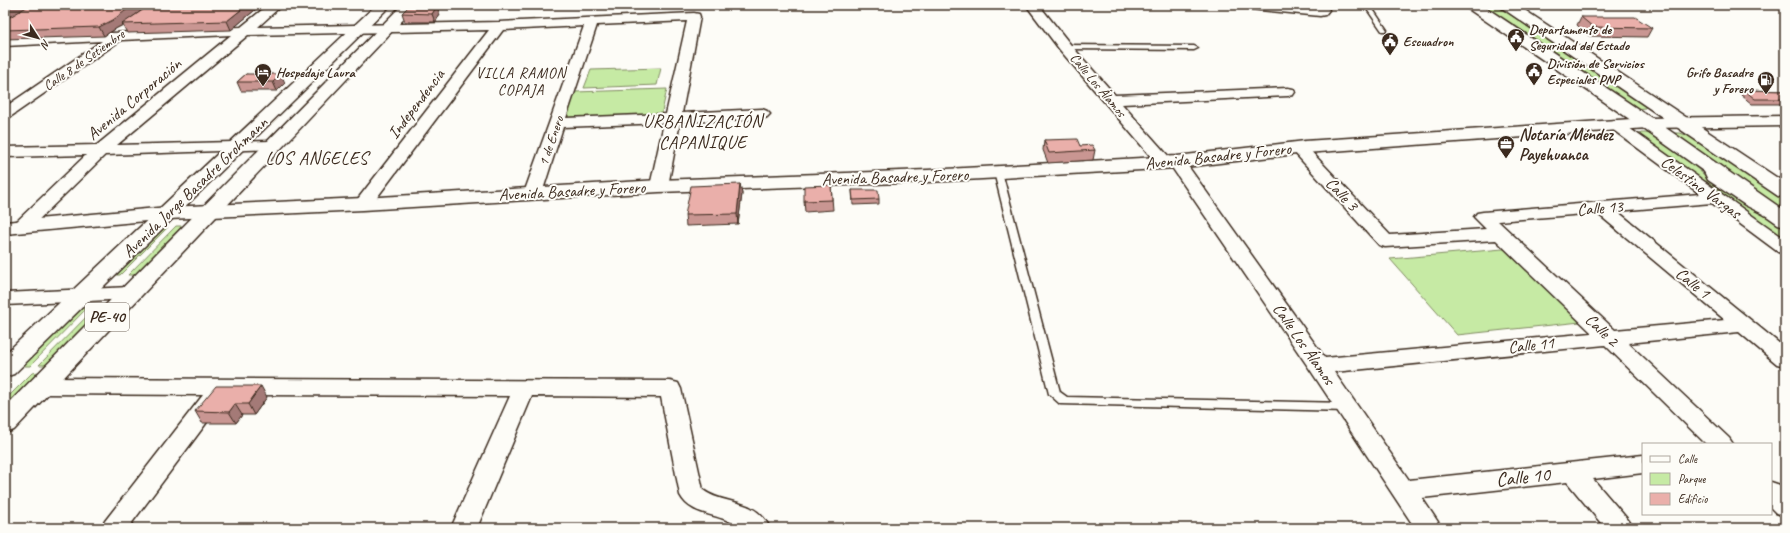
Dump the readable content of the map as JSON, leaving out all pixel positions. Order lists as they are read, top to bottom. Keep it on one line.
{"streets":{"main road":["Avenida Basadre y Forero","Avenida Jorge Basadre Grohmann","PE-40"],"street":["Calle 8 de Setiembre","Calle Los Álamos","Avenida Corporación","Independencia","1 de Enero","Celestino Vargas","Calle 3","Calle 13","Calle 1","Calle 2","Calle 11","Calle 10"]},"crossings":[["Calle Los Álamos","Avenida Basadre y Forero"],["Calle Los Álamos","Calle 11"],["Calle Los Álamos","Calle 10"],["Avenida Corporación","Avenida Basadre y Forero"],["Independencia","Avenida Basadre y Forero"],["1 de Enero","Avenida Basadre y Forero"],["Avenida Basadre y Forero","Avenida Jorge Basadre Grohmann"],["Avenida Basadre y Forero","Celestino Vargas"],["Avenida Basadre y Forero","Calle 3"],["Celestino Vargas","Calle 13"],["Calle 3","Calle 2"],["Calle 13","Calle 1"],["Calle 13","Calle 2"],["Calle 1","Calle 11"],["Calle 2","Calle 11"]],"districts":["VILLA RAMON COPAJA","URBANIZACIÓN CAPANIQUE","LOS ANGELES"],"places":{"public building":["Departamento de Seguridad del Estado","Escuadron","División de Servicios Especiales PNP"],"hotel":["Hospedaje Laura"],"fuel station":["Grifo Basadre y Forero"],"office":["Notaría Méndez Payehuanca"]},"legend":["Calle","Parque","Edificio"],"north":"bottom right"}
